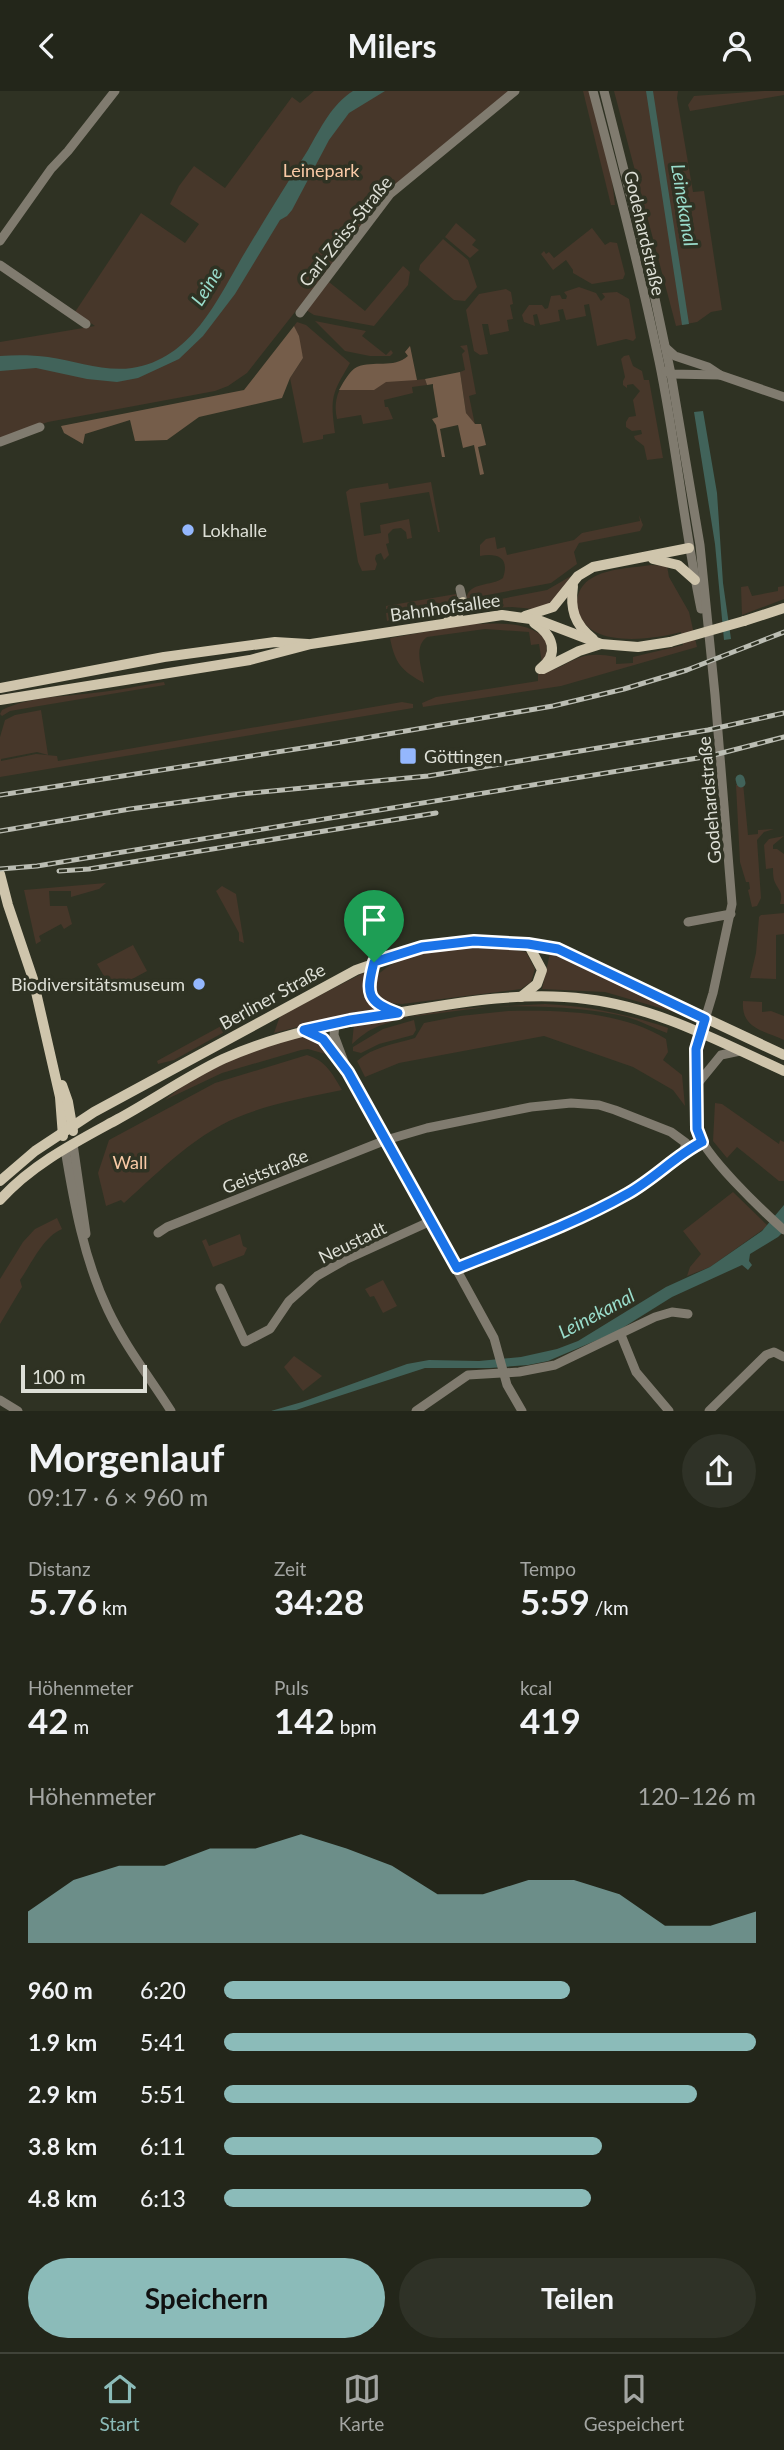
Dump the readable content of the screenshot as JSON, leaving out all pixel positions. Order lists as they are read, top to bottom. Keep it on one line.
{"streets":{"main road":["Bahnhofsallee","Berliner Straße"],"street":["Carl-Zeiss-Straße","Godehardstraße","Geiststraße","Neustadt"]},"crossings":[["Godehardstraße","Berliner Straße"]],"water":["Leinekanal","Leine"],"parks":["Leinepark","Wall"],"places":{"other":["Lokhalle","Biodiversitätsmuseum"],"transit":["Göttingen"]},"scale_bar":"100 m","page":{"header":"Milers","scale":"100 m","heading":["Morgenlauf","09:17 · 6 × 960 m"],"stats":[["Distanz","5.76 km"],["Zeit","34:28"],["Tempo","5:59 /km"],["Höhenmeter","42 m"],["Puls","142 bpm"],["kcal","419"]],"chart":["Höhenmeter","120–126 m"],"list":[{"name":"960 m","note":"6:20"},{"name":"1.9 km","note":"5:41"},{"name":"2.9 km","note":"5:51"},{"name":"3.8 km","note":"6:11"},{"name":"4.8 km","note":"6:13"}],"buttons":["Speichern","Teilen"],"tabs":["Start","Karte","Gespeichert"]}}
